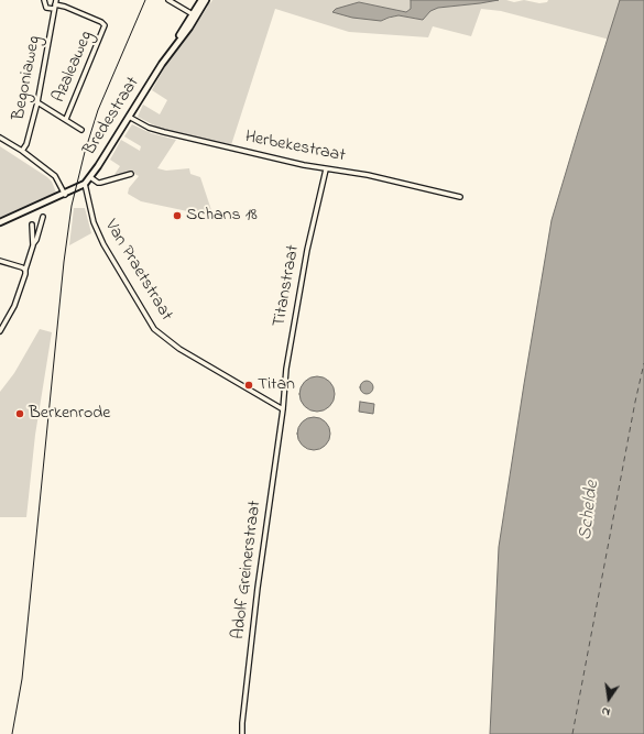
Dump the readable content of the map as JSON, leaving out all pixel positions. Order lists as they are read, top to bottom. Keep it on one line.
{"streets":{"main road":["Bredestraat"],"street":["Azaleaweg","Begoniaweg","Herbekestraat","Van Praetstraat","Titanstraat","Adolf Greinerstraat"]},"crossings":[["Azaleaweg","Begoniaweg"],["Bredestraat","Herbekestraat"],["Bredestraat","Van Praetstraat"],["Herbekestraat","Titanstraat"],["Van Praetstraat","Titanstraat"],["Van Praetstraat","Adolf Greinerstraat"],["Titanstraat","Adolf Greinerstraat"]],"water":["Schelde"],"places":["Schans 18","Titan","Berkenrode"],"north":"bottom"}
